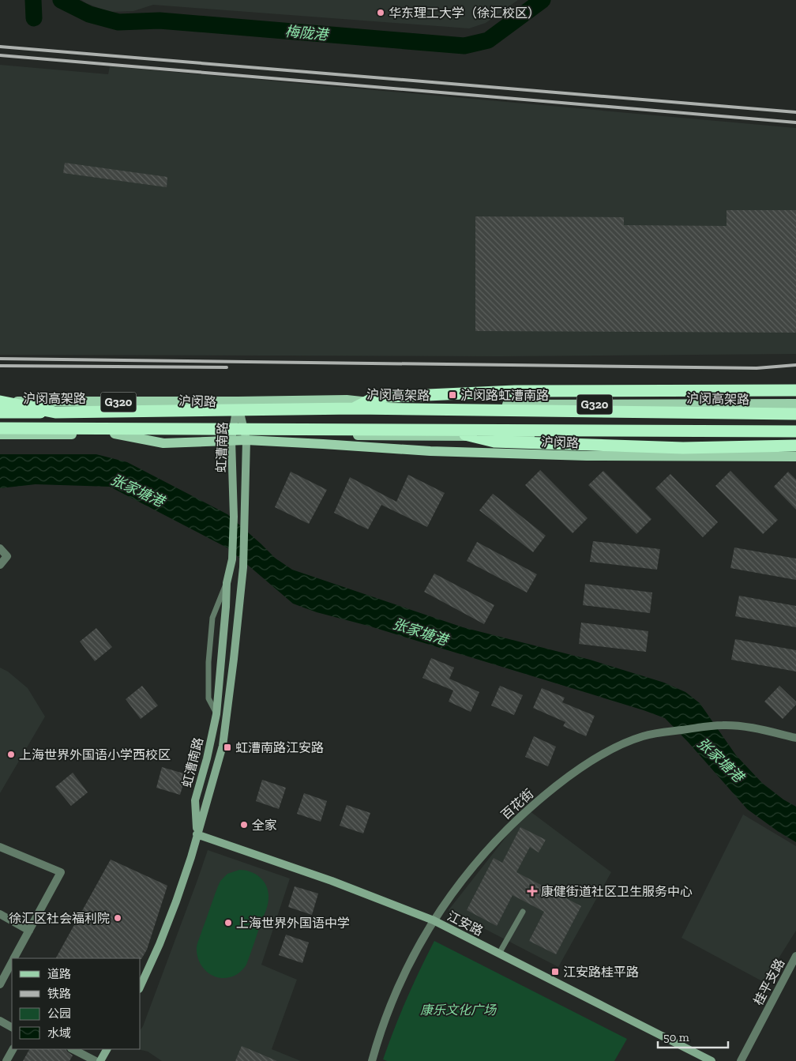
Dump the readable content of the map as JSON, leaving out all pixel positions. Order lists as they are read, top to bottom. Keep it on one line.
{"streets":{"highway":["沪闵高架路"],"main road":["沪闵路","G320","虹漕南路","江安路"],"street":["百花街","桂平支路"]},"crossings":[["沪闵路","虹漕南路"],["虹漕南路","江安路"],["百花街","江安路"]],"water":["梅陇港","张家塘港"],"parks":["康乐文化广场"],"places":{"other":["华东理工大学（徐汇校区）","上海世界外国语小学西校区","全家","徐汇区社会福利院","上海世界外国语中学"],"transit":["沪闵路虹漕南路","虹漕南路江安路","江安路桂平路"],"health":["康健街道社区卫生服务中心"]},"legend":["道路","铁路","公园","水域"],"scale_bar":"50 m"}
